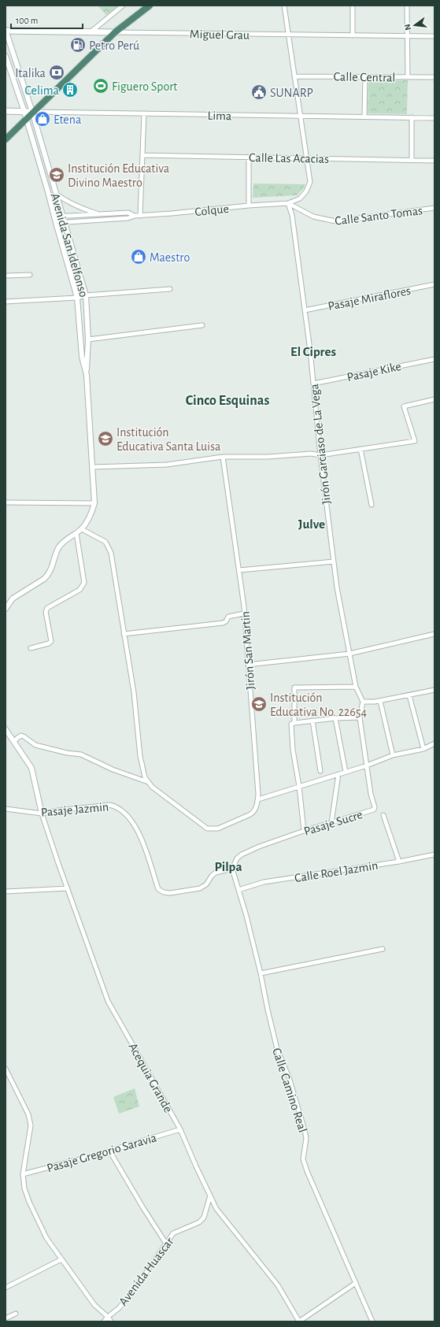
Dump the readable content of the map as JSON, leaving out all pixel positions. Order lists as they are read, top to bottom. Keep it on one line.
{"streets":{"main road":["Miguel Grau","Lima"],"street":["Calle Central","Calle Las Acacias","Colque","Calle Santo Tomas","Avenida San Idelfonso","Pasaje Miraflores","Pasaje Kike","Jirón Garciaso de La Vega","Jirón San Martin","Pasaje Jazmin","Pasaje Sucre","Calle Roel Jazmin","Acequia Grande","Calle Camino Real","Pasaje Gregorio Saravia","Avenida Huascar"]},"crossings":[["Miguel Grau","Avenida San Idelfonso"],["Lima","Avenida San Idelfonso"],["Colque","Calle Santo Tomas"],["Colque","Avenida San Idelfonso"],["Colque","Jirón Garciaso de La Vega"],["Calle Santo Tomas","Jirón Garciaso de La Vega"],["Pasaje Miraflores","Jirón Garciaso de La Vega"],["Pasaje Kike","Jirón Garciaso de La Vega"],["Jirón Garciaso de La Vega","Pasaje Sucre"],["Pasaje Jazmin","Pasaje Sucre"],["Pasaje Jazmin","Acequia Grande"],["Pasaje Jazmin","Calle Camino Real"],["Pasaje Sucre","Calle Camino Real"],["Calle Roel Jazmin","Calle Camino Real"],["Acequia Grande","Pasaje Gregorio Saravia"],["Acequia Grande","Avenida Huascar"]],"districts":["El Cipres","Cinco Esquinas","Julve","Pilpa"],"places":{"fuel station":["Petro Perú"],"bank":["Italika"],"sports":["Figuero Sport"],"building":["Celima"],"public building":["SUNARP"],"shop":["Etena","Maestro"],"school or university":["Institución Educativa Divino Maestro","Institución Educativa Santa Luisa","Institución Educativa No. 22654"]},"scale_bar":"100 m","north":"left"}
